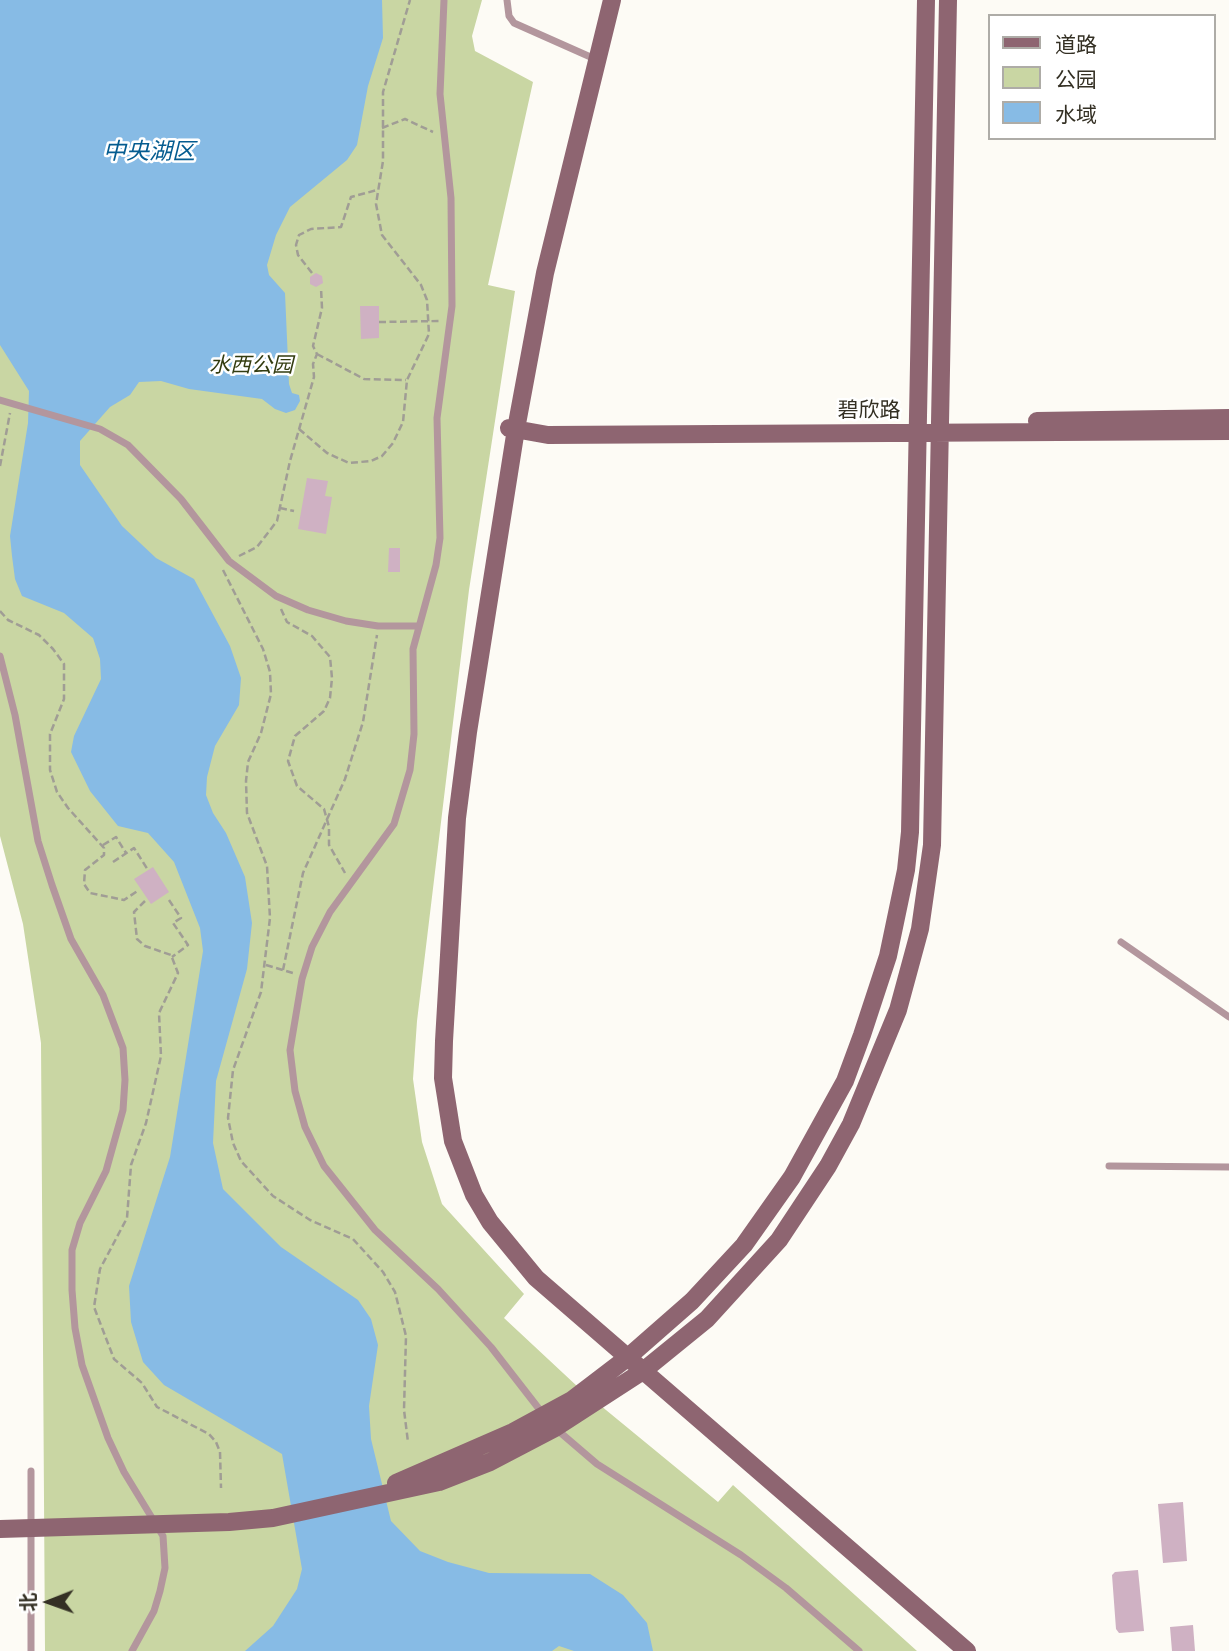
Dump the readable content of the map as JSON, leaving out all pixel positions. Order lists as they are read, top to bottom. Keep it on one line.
{"streets":{"main road":["碧欣路"]},"water":["中央湖区"],"parks":["水西公园"],"legend":["道路","公园","水域"],"north":"left"}
